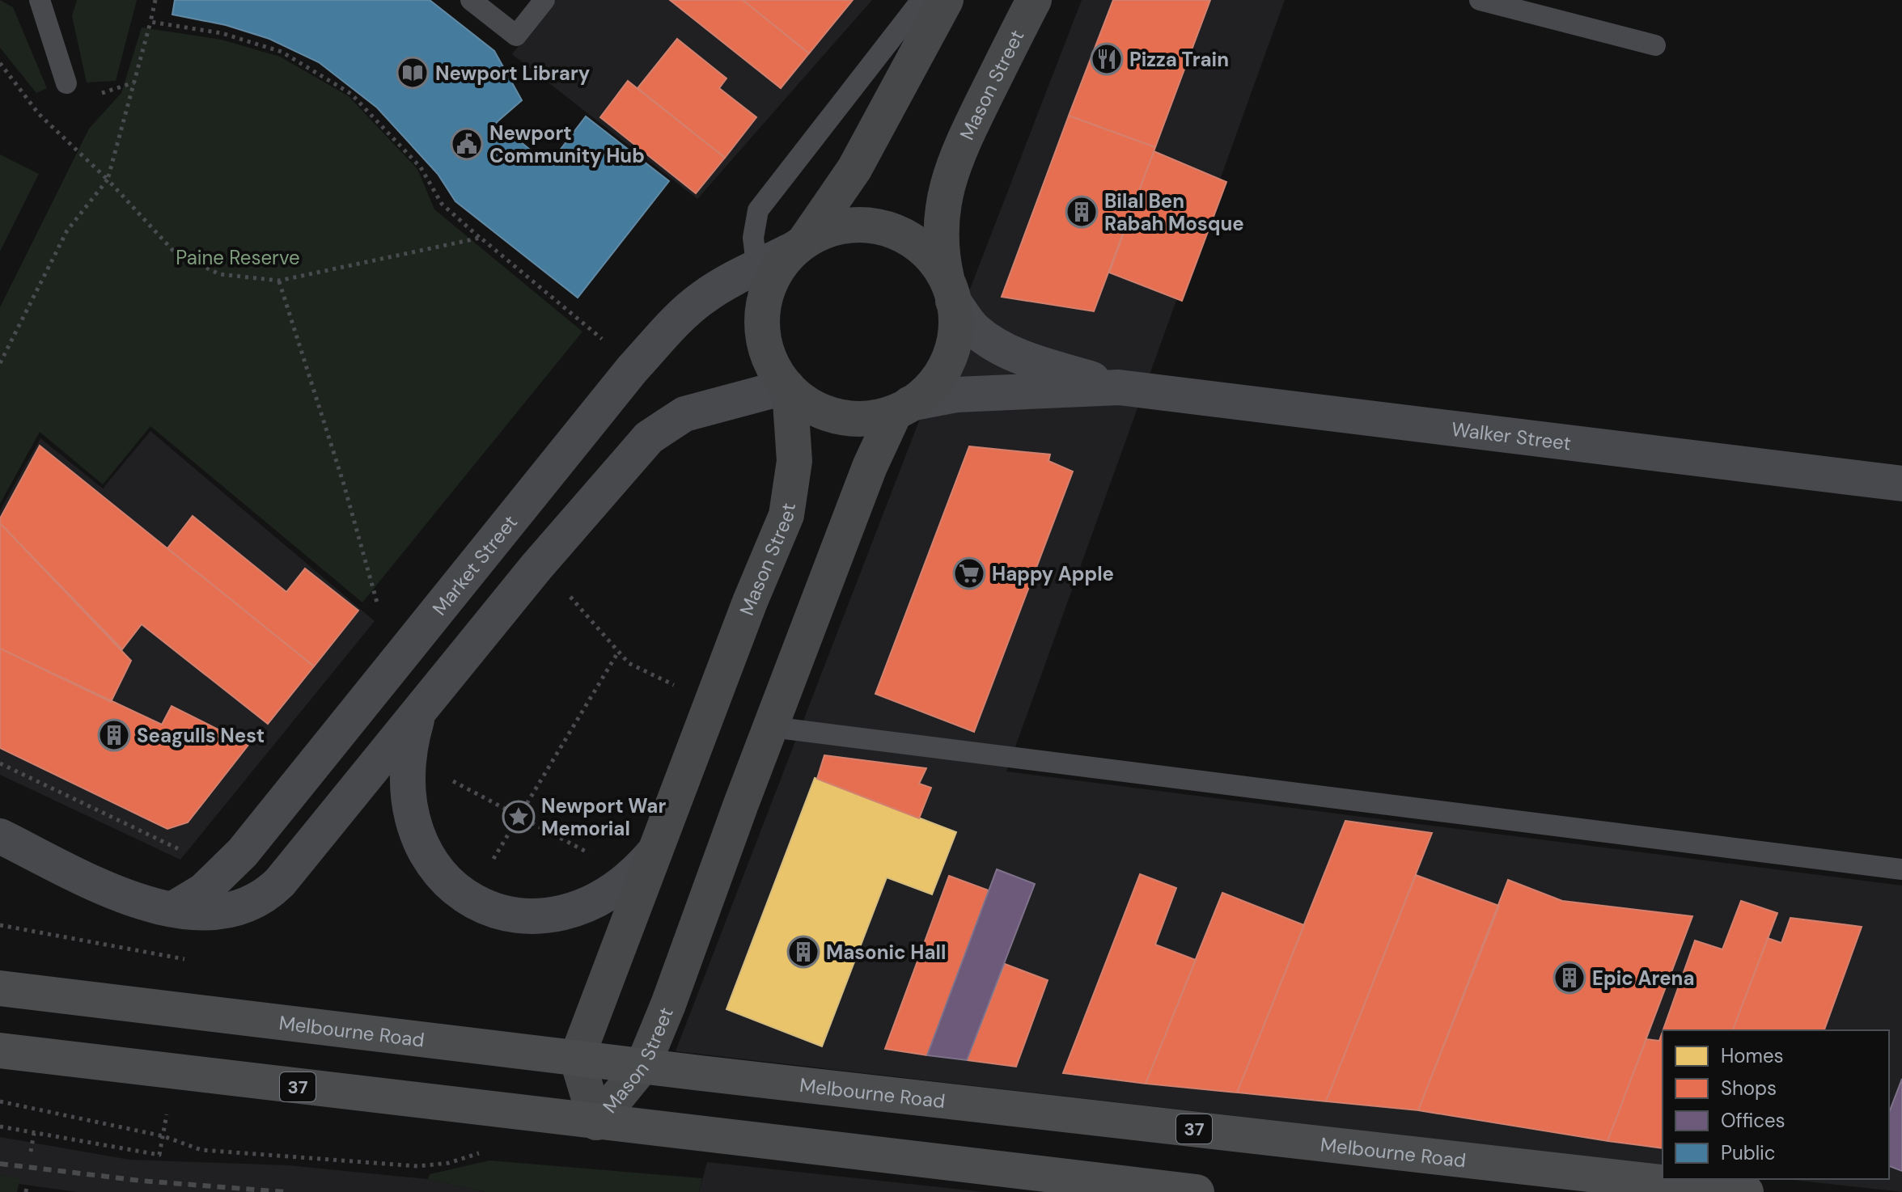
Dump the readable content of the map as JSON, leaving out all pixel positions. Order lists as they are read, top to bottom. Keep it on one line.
{"streets":{"main road":["Melbourne Road","37"],"street":["Mason Street","Walker Street","Market Street"]},"crossings":[["Mason Street","Walker Street"],["Mason Street","Market Street"],["Mason Street","Melbourne Road"],["Mason Street","37"],["Walker Street","Market Street"]],"parks":["Paine Reserve"],"places":{"restaurant":["Pizza Train"],"library":["Newport Library"],"public building":["Newport Community Hub"],"building":["Bilal Ben Rabah Mosque","Seagulls Nest","Masonic Hall","Epic Arena"],"supermarket":["Happy Apple"],"place":["Newport War Memorial"]},"legend":["Homes","Shops","Offices","Public"]}
